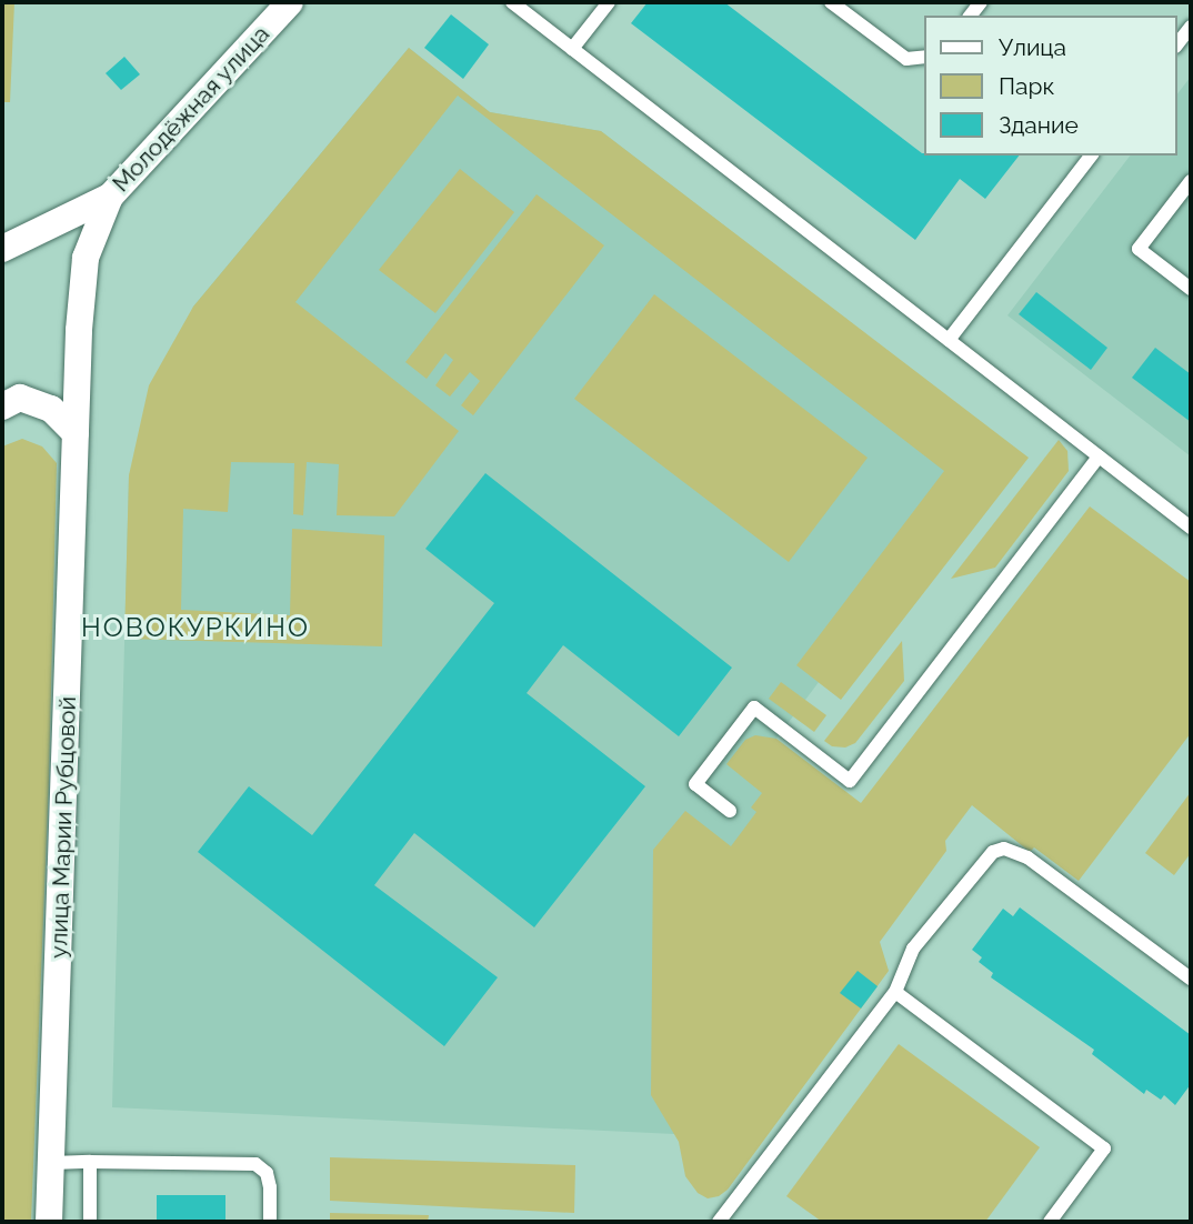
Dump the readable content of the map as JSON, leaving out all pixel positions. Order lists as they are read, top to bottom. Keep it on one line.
{"streets":{"street":["Молодёжная улица","улица Марии Рубцовой"]},"crossings":[["Молодёжная улица","улица Марии Рубцовой"]],"districts":["НОВОКУРКИНО"],"legend":["Улица","Парк","Здание"]}
